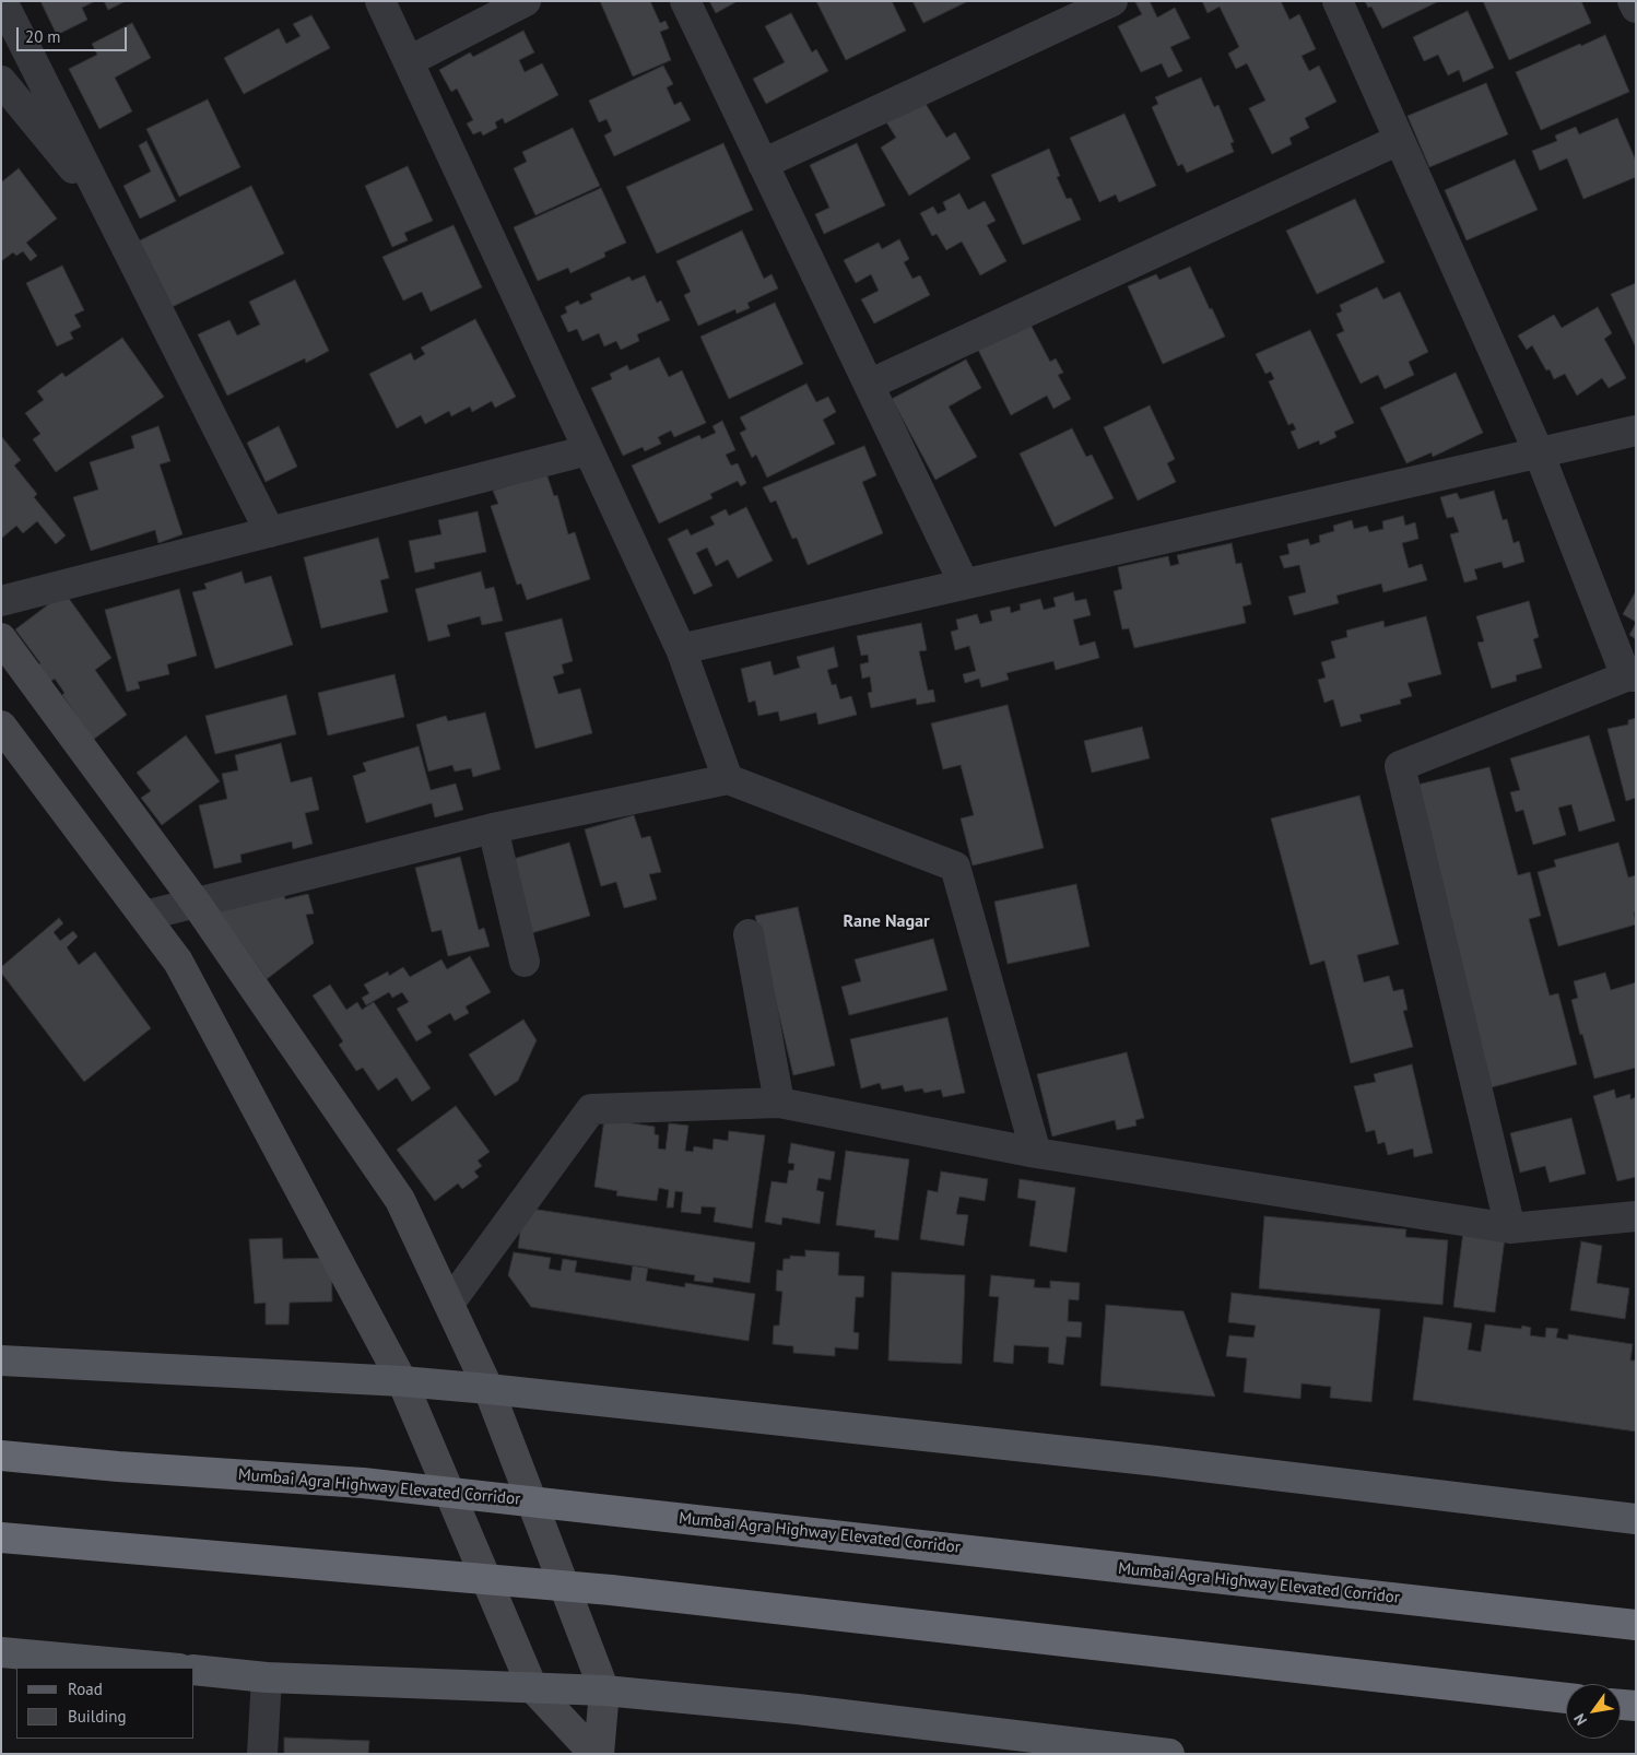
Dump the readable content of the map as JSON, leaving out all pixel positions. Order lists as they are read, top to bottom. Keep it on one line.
{"streets":{"highway":["Mumbai Agra Highway Elevated Corridor"]},"districts":["Rane Nagar"],"legend":["Road","Building"],"scale_bar":"20 m","north":"bottom left"}
